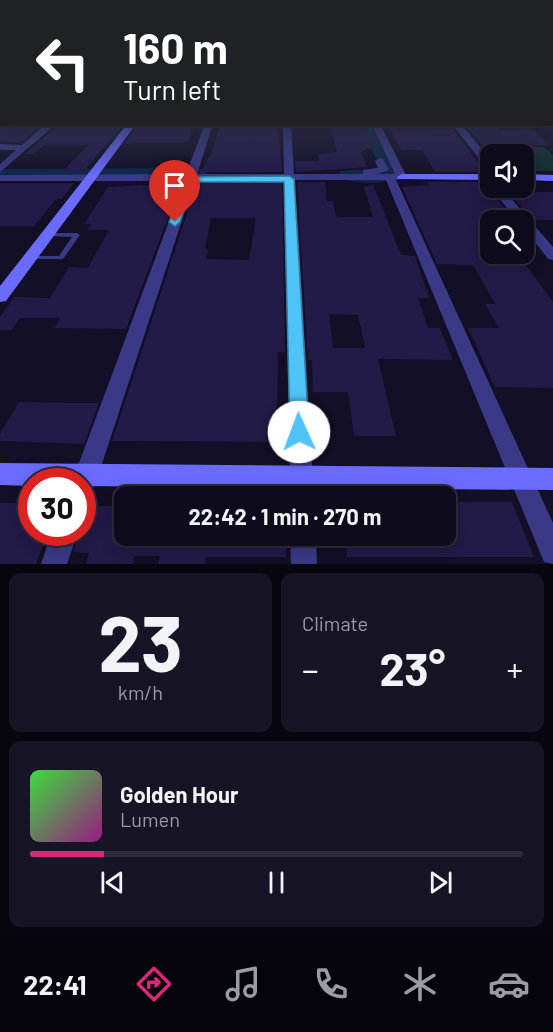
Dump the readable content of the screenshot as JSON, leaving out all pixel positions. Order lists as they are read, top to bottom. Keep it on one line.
{"page":{"turn":["160 m","Turn left"],"limit":"30","trip":"22:42 · 1 min · 270 m","tile":[["23","km/h"],"Climate"],"heat":["−","23°","+"],"song":["Golden Hour","Lumen"],"tabs":"22:41"}}
